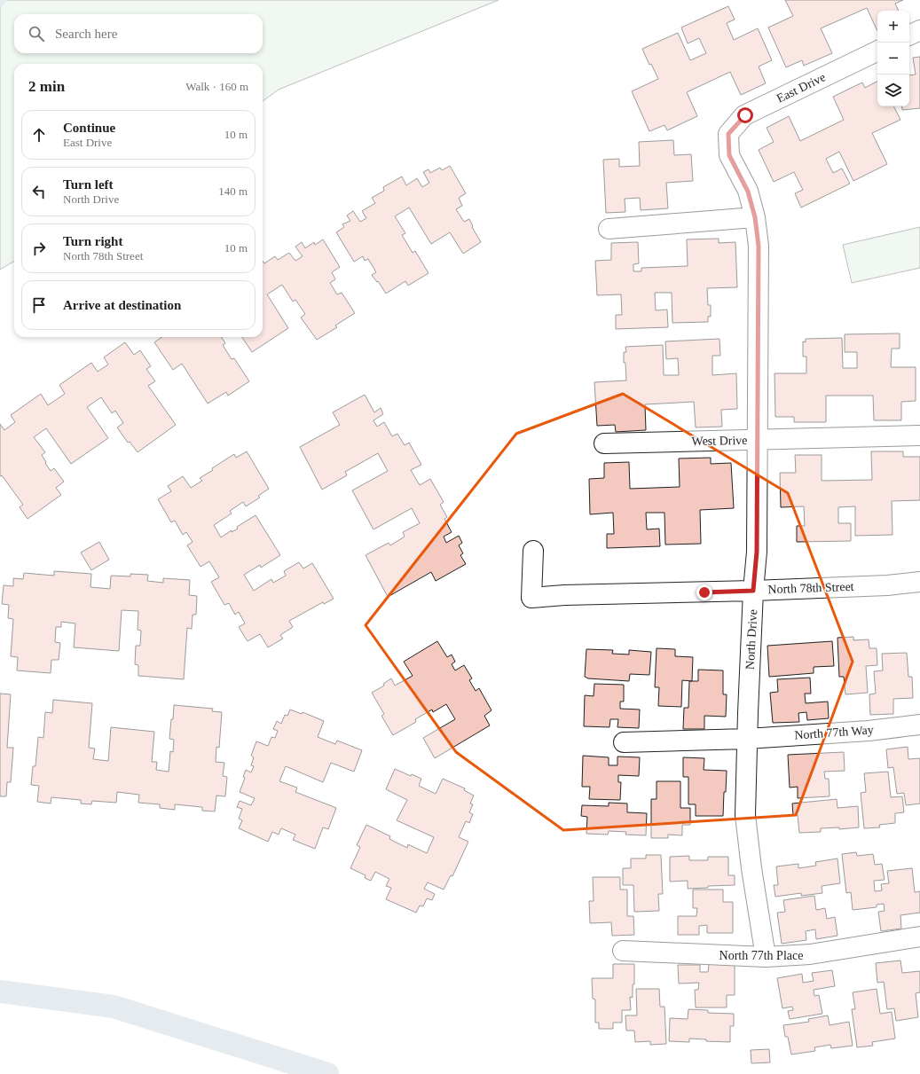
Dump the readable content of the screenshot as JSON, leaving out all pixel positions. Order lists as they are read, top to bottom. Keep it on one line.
{"streets":{"street":["East Drive","West Drive","North 78th Street","North Drive","North 77th Way","North 77th Place"]},"crossings":[["East Drive","North Drive"],["West Drive","North Drive"],["North 78th Street","North Drive"],["North Drive","North 77th Way"],["North Drive","North 77th Place"]],"page":{"map_buttons":["+","−"],"search":"Search here","heading":["2 min","Walk · 160 m"],"list":[["Continue","East Drive","10 m"],["Turn left","North Drive","140 m"],["Turn right","North 78th Street","10 m"],"Arrive at destination"]}}
